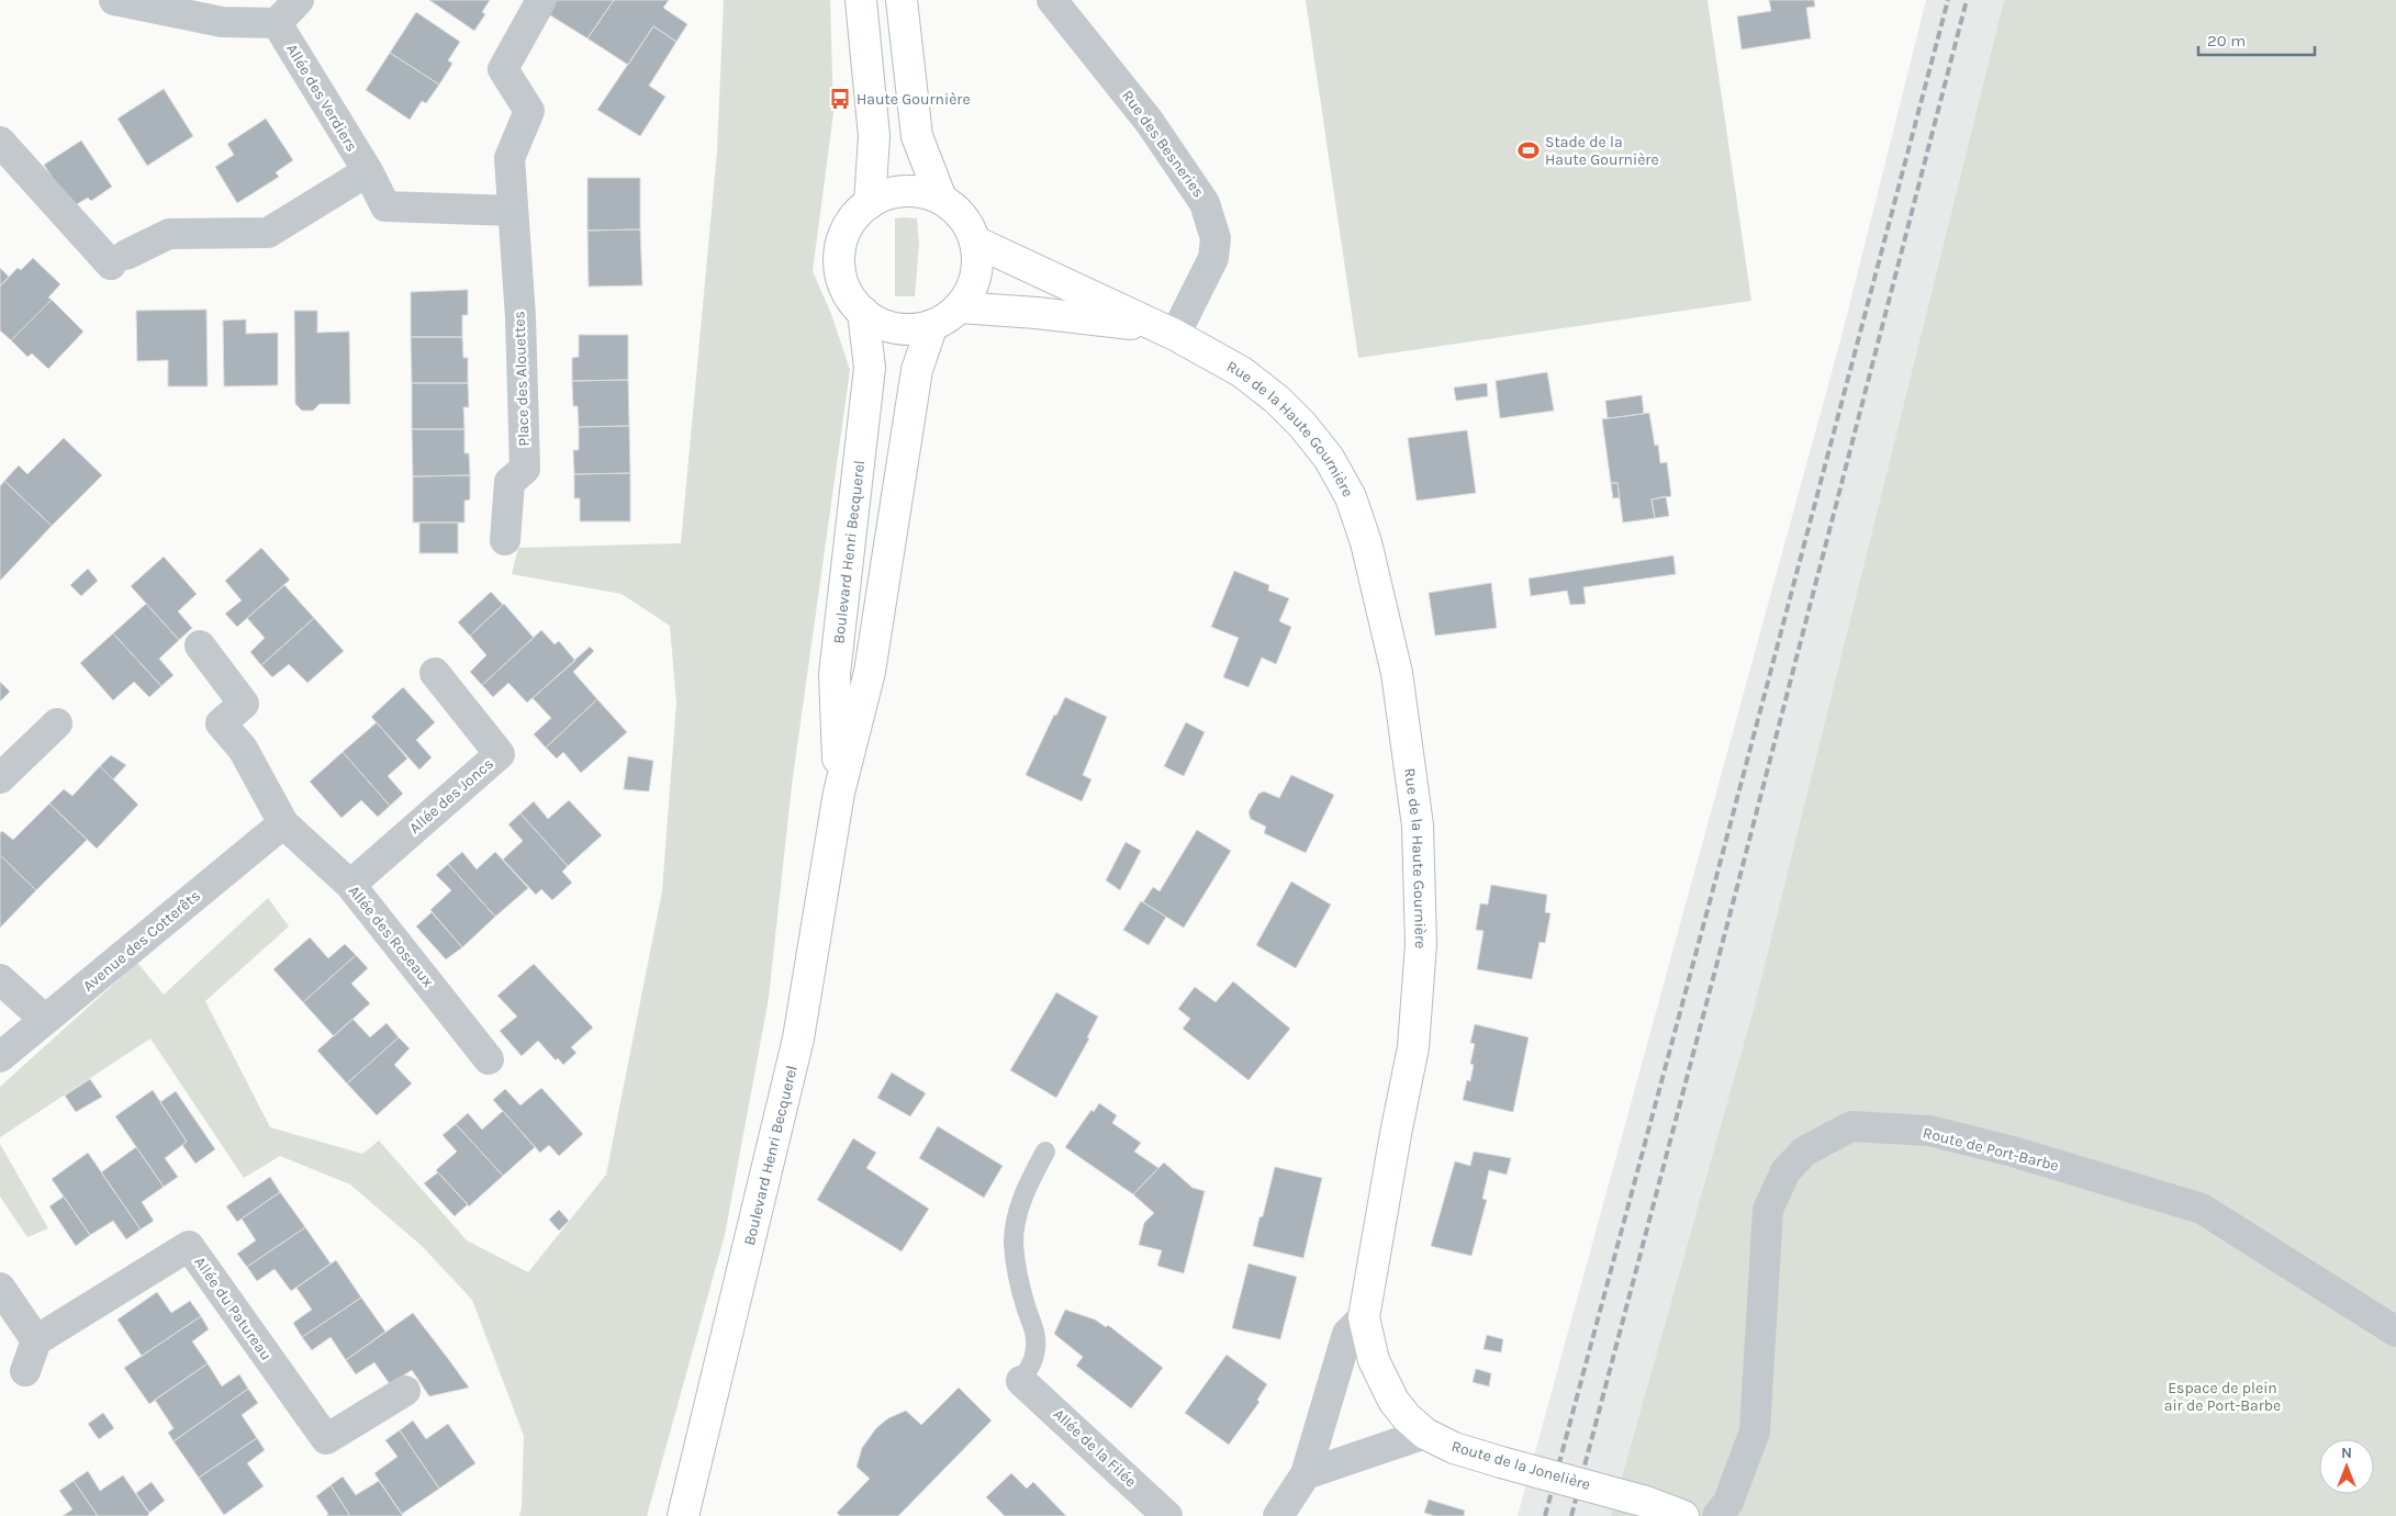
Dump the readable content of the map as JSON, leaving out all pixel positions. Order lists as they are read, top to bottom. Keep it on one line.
{"streets":{"main road":["Rue de la Haute Gournière","Boulevard Henri Becquerel","Route de la Jonelière"],"street":["Allée des Verdiers","Rue des Besneries","Place des Alouettes","Allée des Joncs","Allée des Roseaux","Avenue des Cotterêts","Route de Port-Barbe","Allée du Patureau","Allée de la Filée"]},"crossings":[["Allée des Verdiers","Place des Alouettes"],["Rue des Besneries","Rue de la Haute Gournière"],["Rue de la Haute Gournière","Boulevard Henri Becquerel"],["Rue de la Haute Gournière","Route de la Jonelière"],["Allée des Joncs","Allée des Roseaux"],["Allée des Roseaux","Avenue des Cotterêts"]],"parks":["Espace de plein air de Port-Barbe"],"places":{"bus stop":["Haute Gournière"],"sports":["Stade de la Haute Gournière"]},"scale_bar":"20 m","north":"top"}
